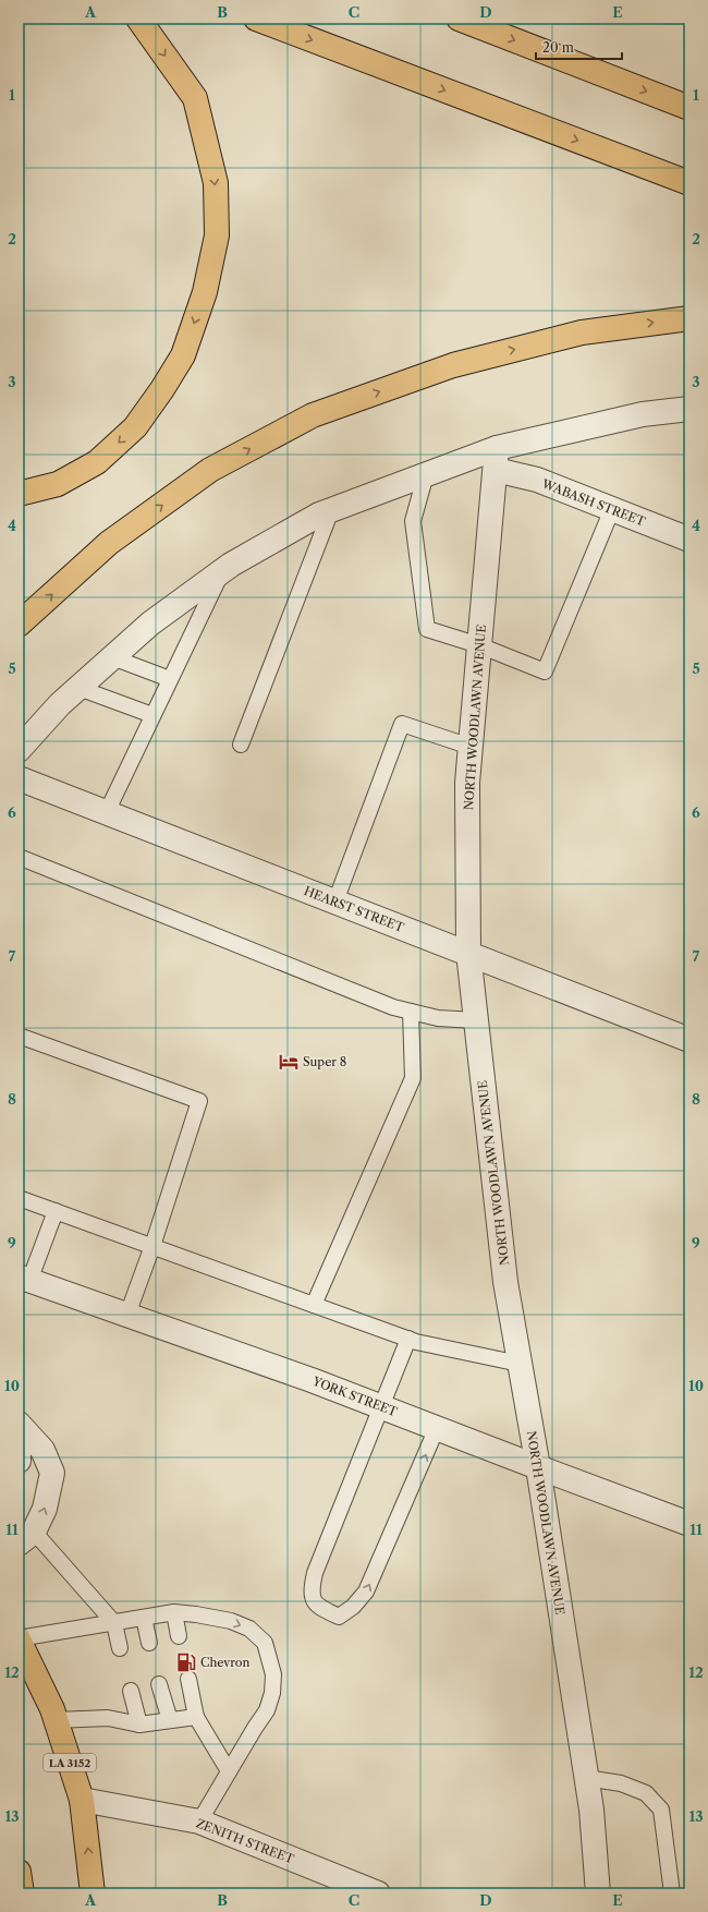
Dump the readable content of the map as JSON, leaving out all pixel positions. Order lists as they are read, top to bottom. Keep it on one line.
{"streets":{"highway":["LA 3152"],"street":["WABASH STREET","NORTH WOODLAWN AVENUE","HEARST STREET","YORK STREET","ZENITH STREET"]},"crossings":[["WABASH STREET","NORTH WOODLAWN AVENUE"],["NORTH WOODLAWN AVENUE","HEARST STREET"],["NORTH WOODLAWN AVENUE","YORK STREET"],["LA 3152","ZENITH STREET"]],"places":{"hotel":["Super 8"],"fuel station":["Chevron"]},"scale_bar":"20 m","grid":{"columns":["A","B","C","D","E"],"rows":["1","2","3","4","5","6","7","8","9","10","11","12","13"]}}
